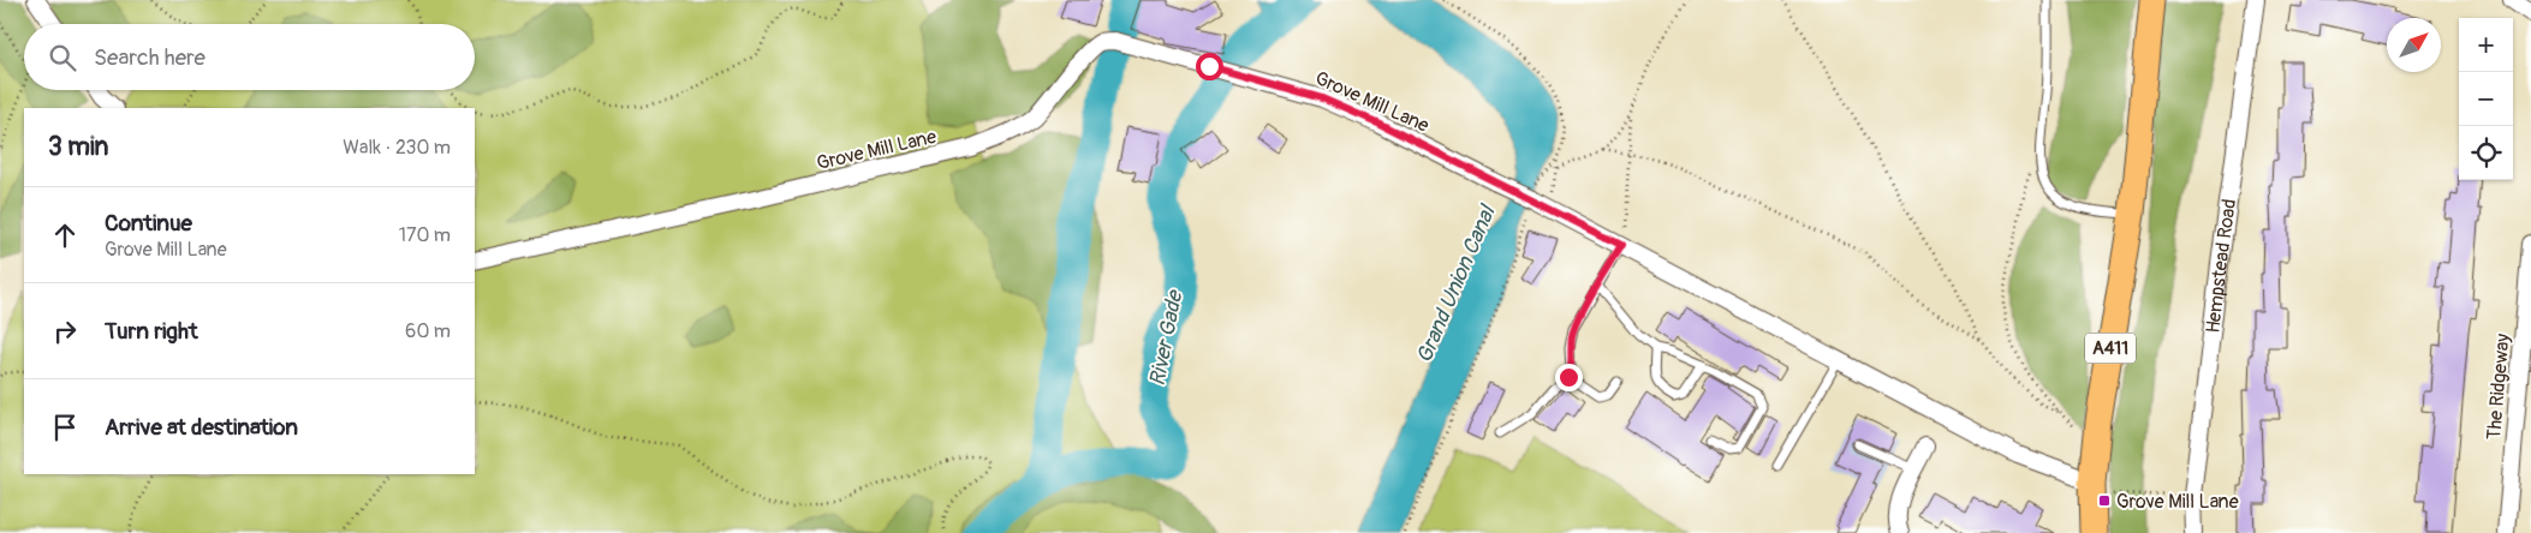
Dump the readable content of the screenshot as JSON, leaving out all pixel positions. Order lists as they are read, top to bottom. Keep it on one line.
{"streets":{"main road":["A411"],"street":["Grove Mill Lane","Hempstead Road","The Ridgeway"]},"crossings":[["Grove Mill Lane","A411"]],"water":["Grand Union Canal","River Gade"],"places":{"transit":["Grove Mill Lane"]},"north":"top right","page":{"map_buttons":["+","−"],"search":"Search here","heading":["3 min","Walk · 230 m"],"list":[["Continue","Grove Mill Lane","170 m"],["Turn right","60 m"],"Arrive at destination"]}}
